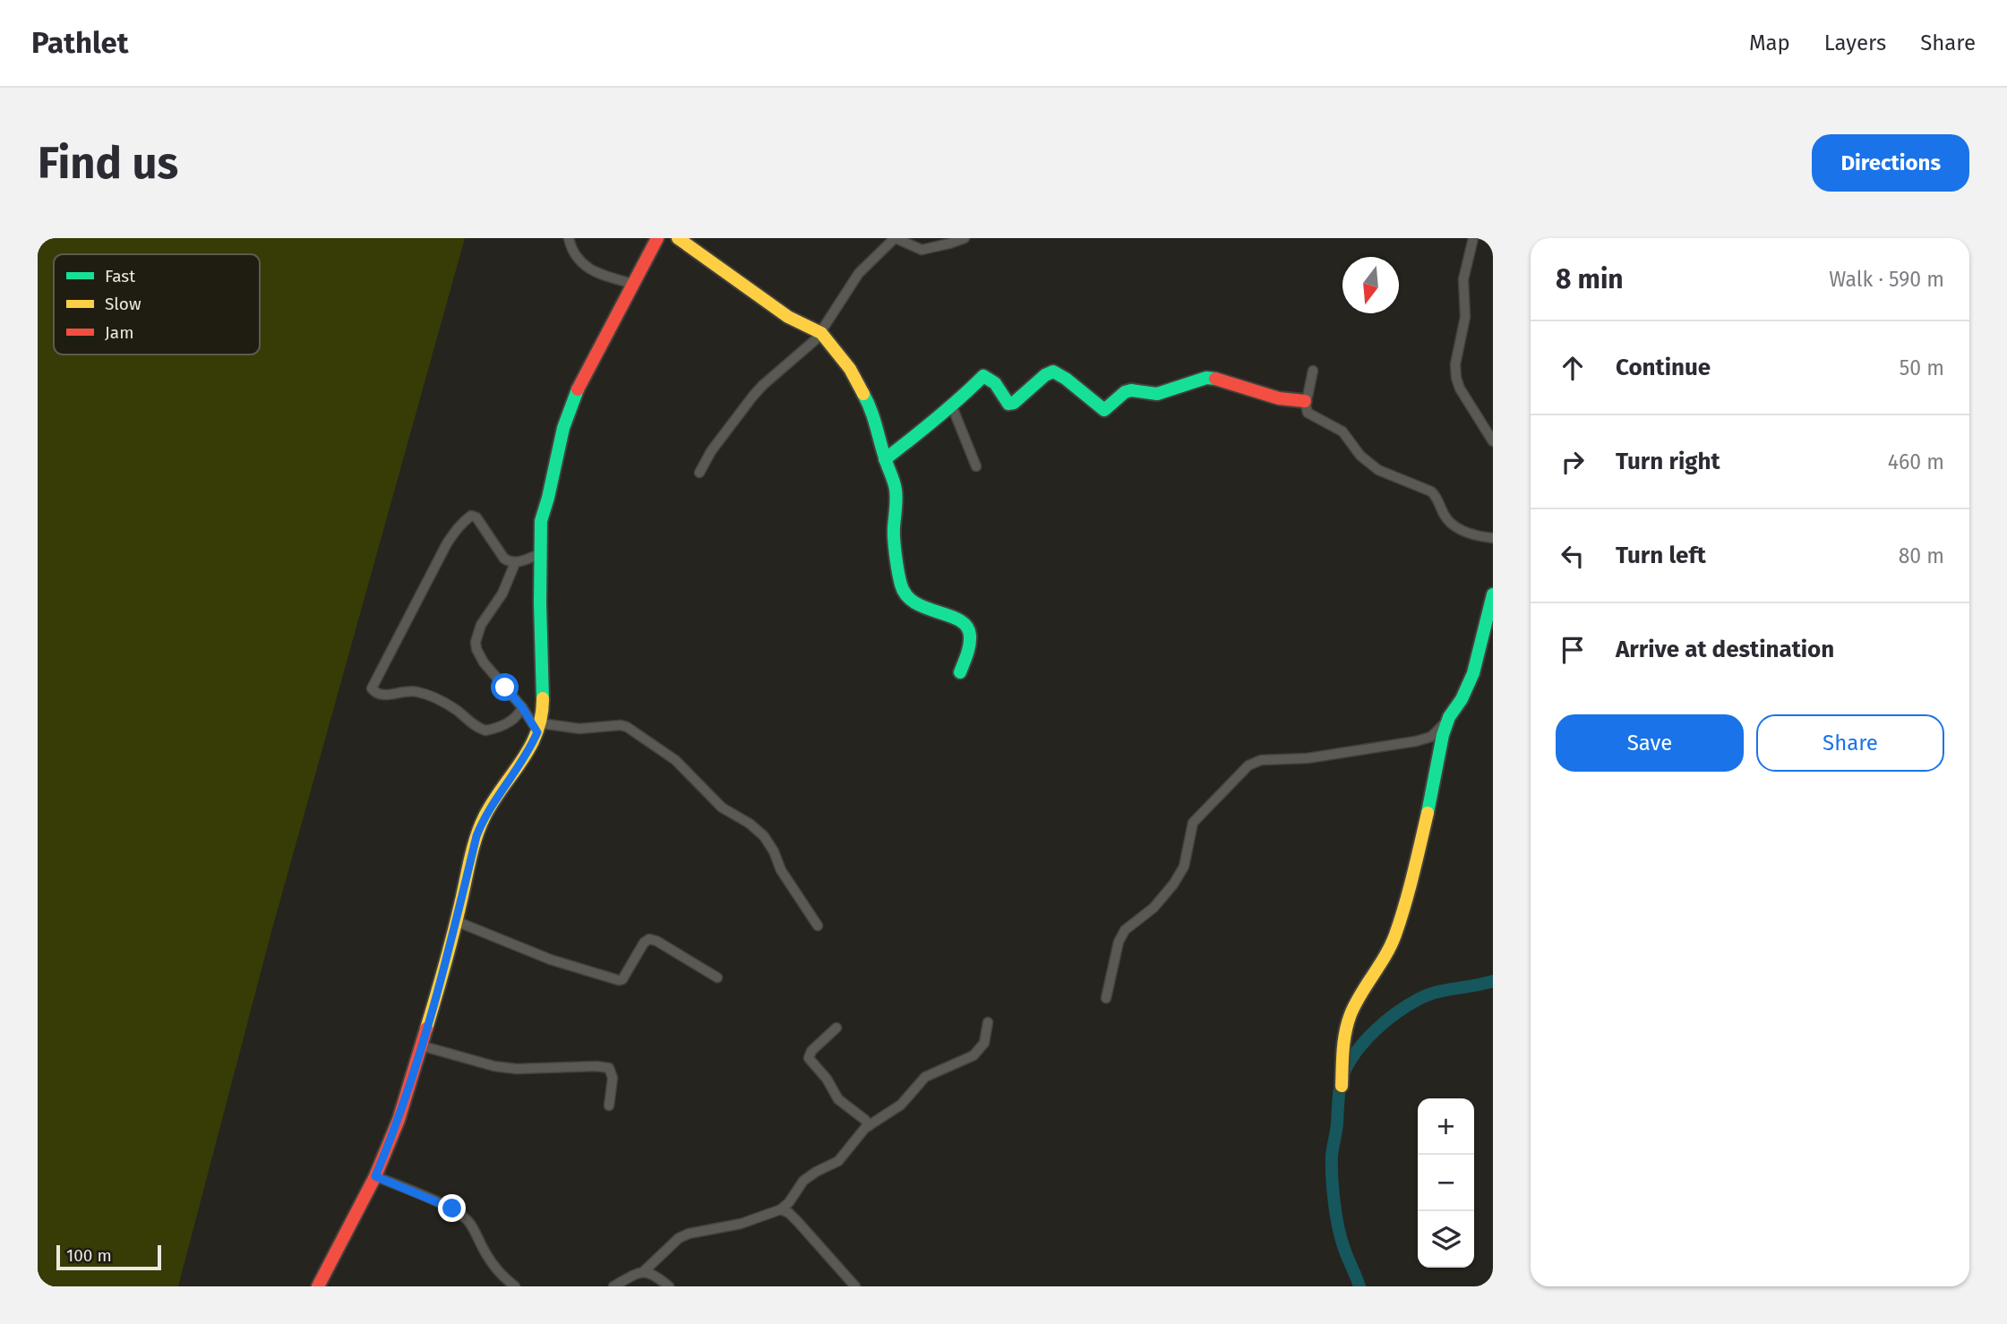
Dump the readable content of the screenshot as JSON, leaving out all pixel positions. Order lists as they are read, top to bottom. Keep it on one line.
{"legend":["Fast","Slow","Jam"],"scale_bar":"100 m","north":"bottom","page":{"header":"Pathlet","nav":["Map","Layers","Share"],"buttons":["Directions",["Save","Share"]],"title":"Find us","heading":["8 min","Walk · 590 m"],"list":[["Continue","50 m"],["Turn right","460 m"],["Turn left","80 m"],"Arrive at destination"],"map_buttons":["+","−"],"scale":"100 m"}}
